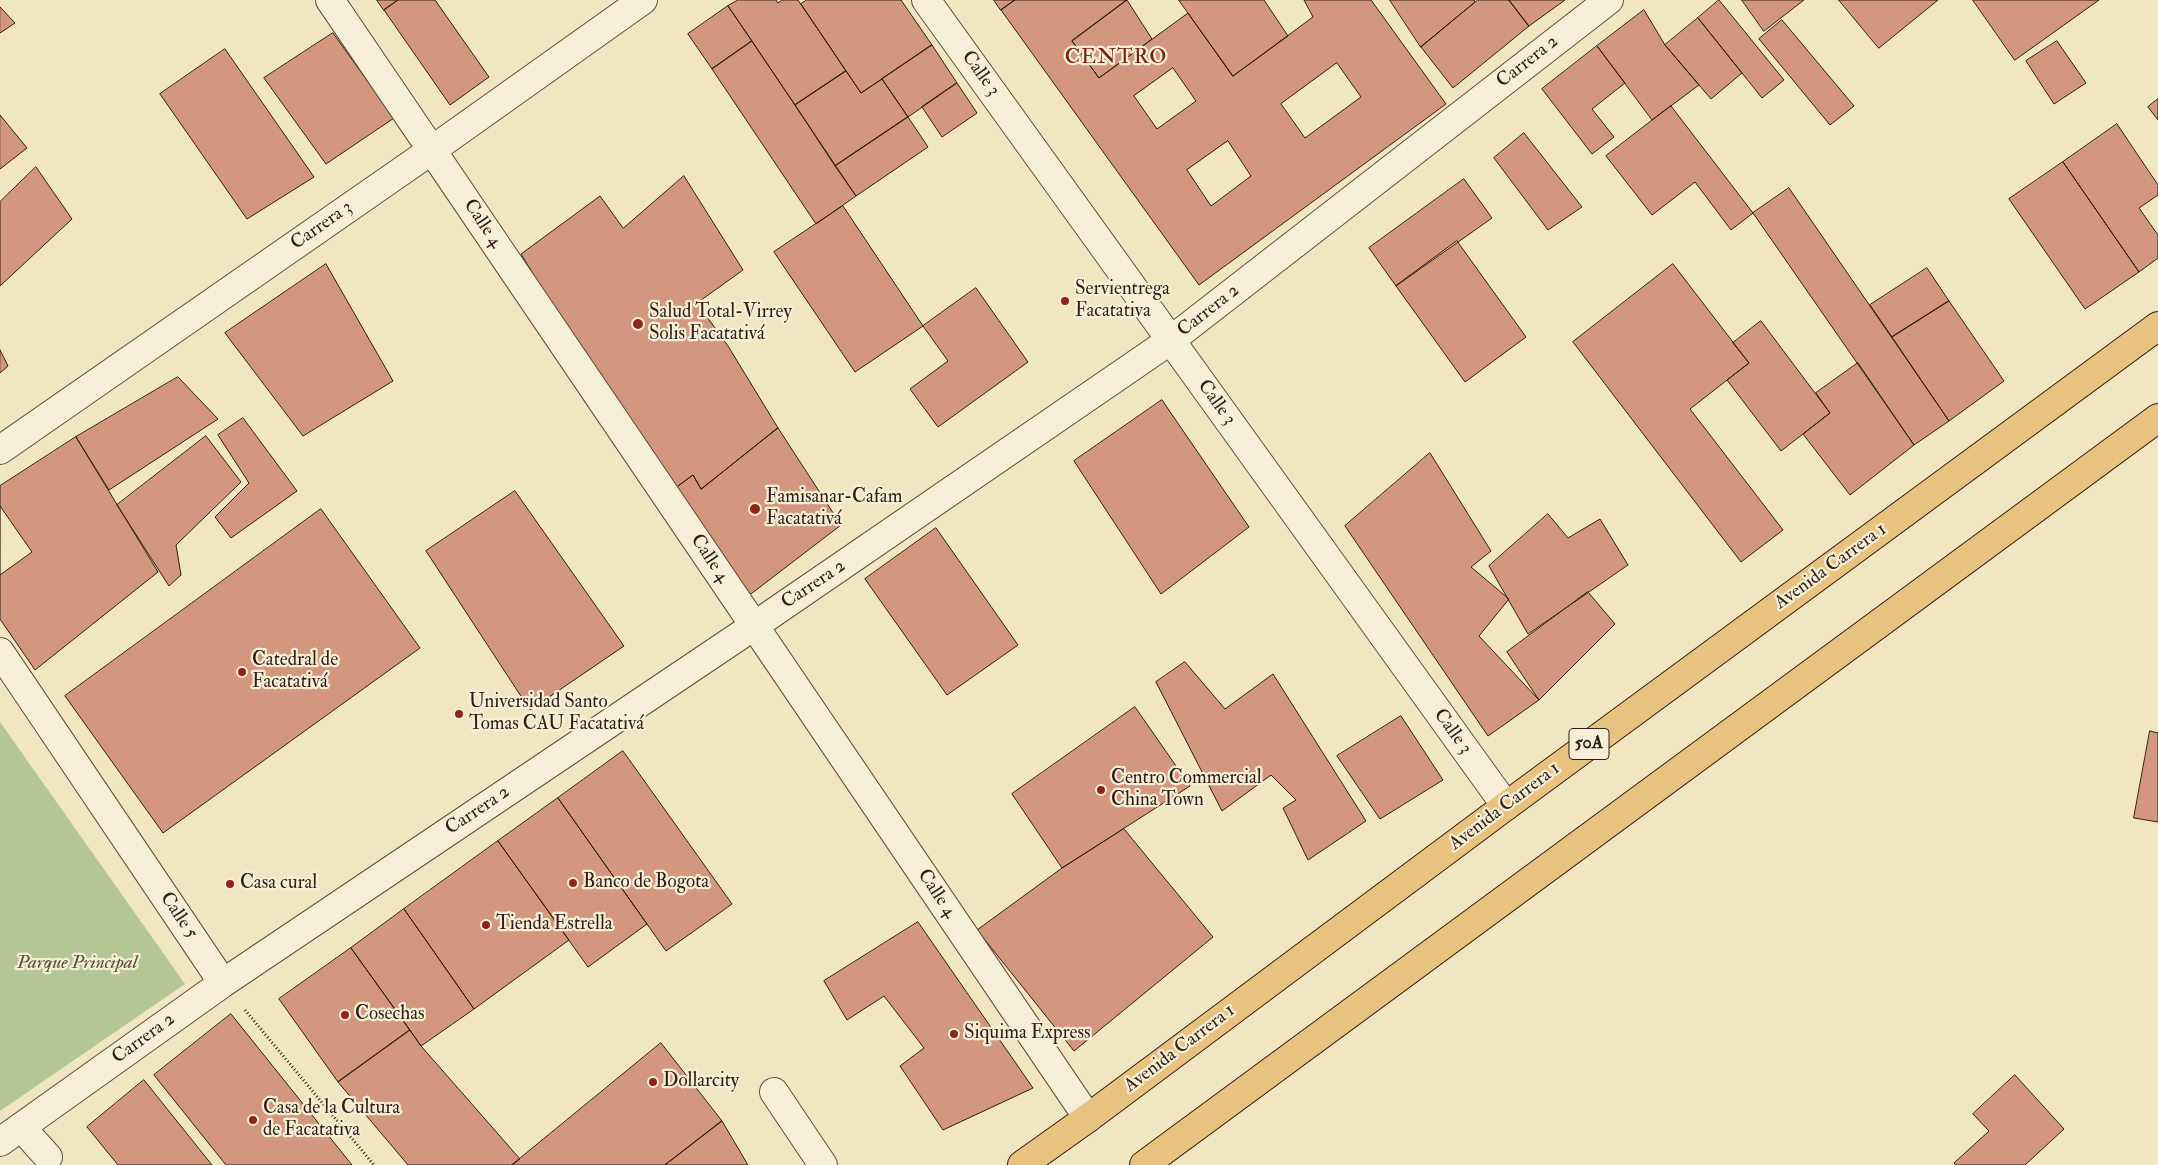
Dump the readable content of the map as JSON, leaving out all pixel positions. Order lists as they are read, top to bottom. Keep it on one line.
{"streets":{"main road":["Avenida Carrera 1","50A"],"street":["Carrera 2","Calle 3","Calle 4","Carrera 3","Calle 5"]},"crossings":[["Carrera 2","Calle 3"],["Carrera 2","Calle 4"],["Carrera 2","Calle 5"],["Calle 3","Avenida Carrera 1"],["Calle 4","Carrera 3"],["Calle 4","Avenida Carrera 1"]],"districts":["CENTRO"],"parks":["Parque Principal"],"places":["Servientrega Facatativa","Salud Total-Virrey Solis Facatativá","Famisanar-Cafam Facatativá","Catedral de Facatativá","Universidad Santo Tomas CAU Facatativá","Centro Commercial China Town","Banco de Bogota","Casa cural","Tienda Estrella","Cosechas","Siquima Express","Dollarcity","Casa de la Cultura de Facatativa"]}
